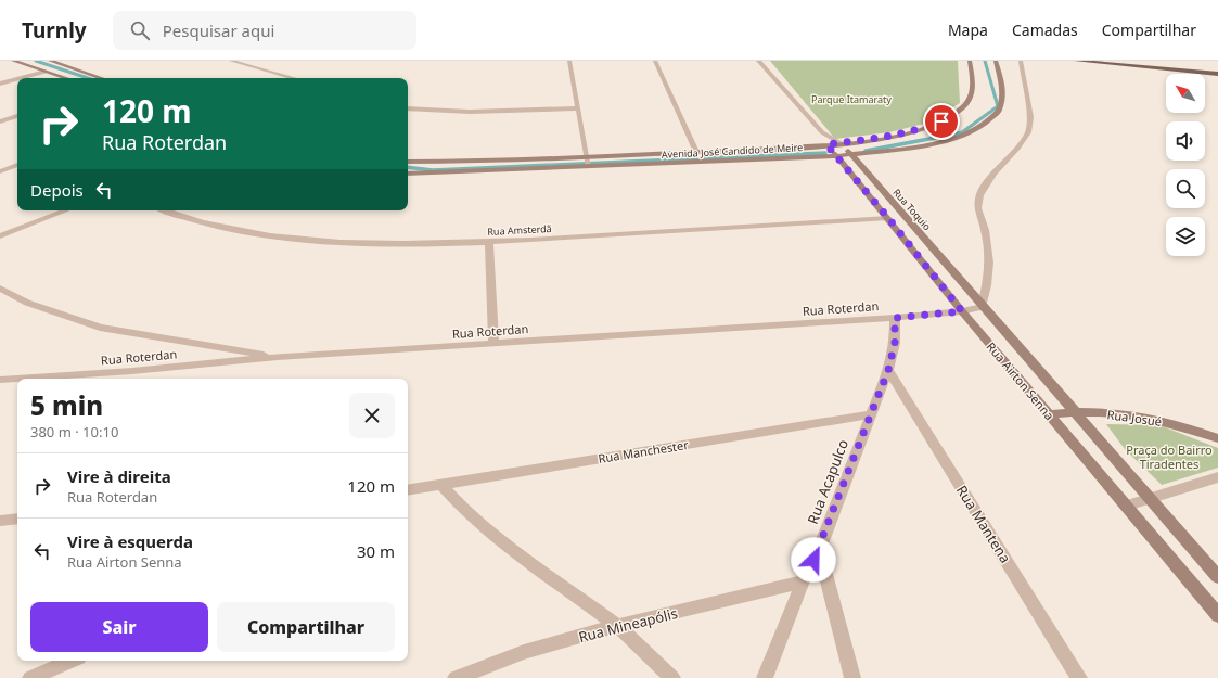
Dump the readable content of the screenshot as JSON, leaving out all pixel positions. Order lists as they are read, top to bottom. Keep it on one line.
{"streets":{"street":["Avenida José Candido de Meire","Rua Toquio","Rua Amsterdã","Rua Roterdan","Rua Airton Senna","Rua Josué","Rua Manchester","Rua Acapulco","Rua Mantena","Rua Mineapólis"]},"crossings":[["Avenida José Candido de Meire","Rua Toquio"],["Avenida José Candido de Meire","Rua Airton Senna"],["Rua Toquio","Rua Roterdan"],["Rua Toquio","Rua Airton Senna"],["Rua Amsterdã","Rua Airton Senna"],["Rua Roterdan","Rua Airton Senna"],["Rua Roterdan","Rua Acapulco"],["Rua Airton Senna","Rua Josué"],["Rua Manchester","Rua Acapulco"],["Rua Acapulco","Rua Mantena"],["Rua Acapulco","Rua Mineapólis"]],"parks":["Parque Itamaraty","Praça do Bairro Tiradentes"],"north":"top left","page":{"header":"Turnly","search":"Pesquisar aqui","nav":["Mapa","Camadas","Compartilhar"],"turn":["120 m","Rua Roterdan"],"then":"Depois","heading":["5 min","380 m · 10:10"],"list":[{"name":"Vire à direita","note":"Rua Roterdan","value":"120 m"},{"name":"Vire à esquerda","note":"Rua Airton Senna","value":"30 m"}],"buttons":["Sair","Compartilhar"]}}
